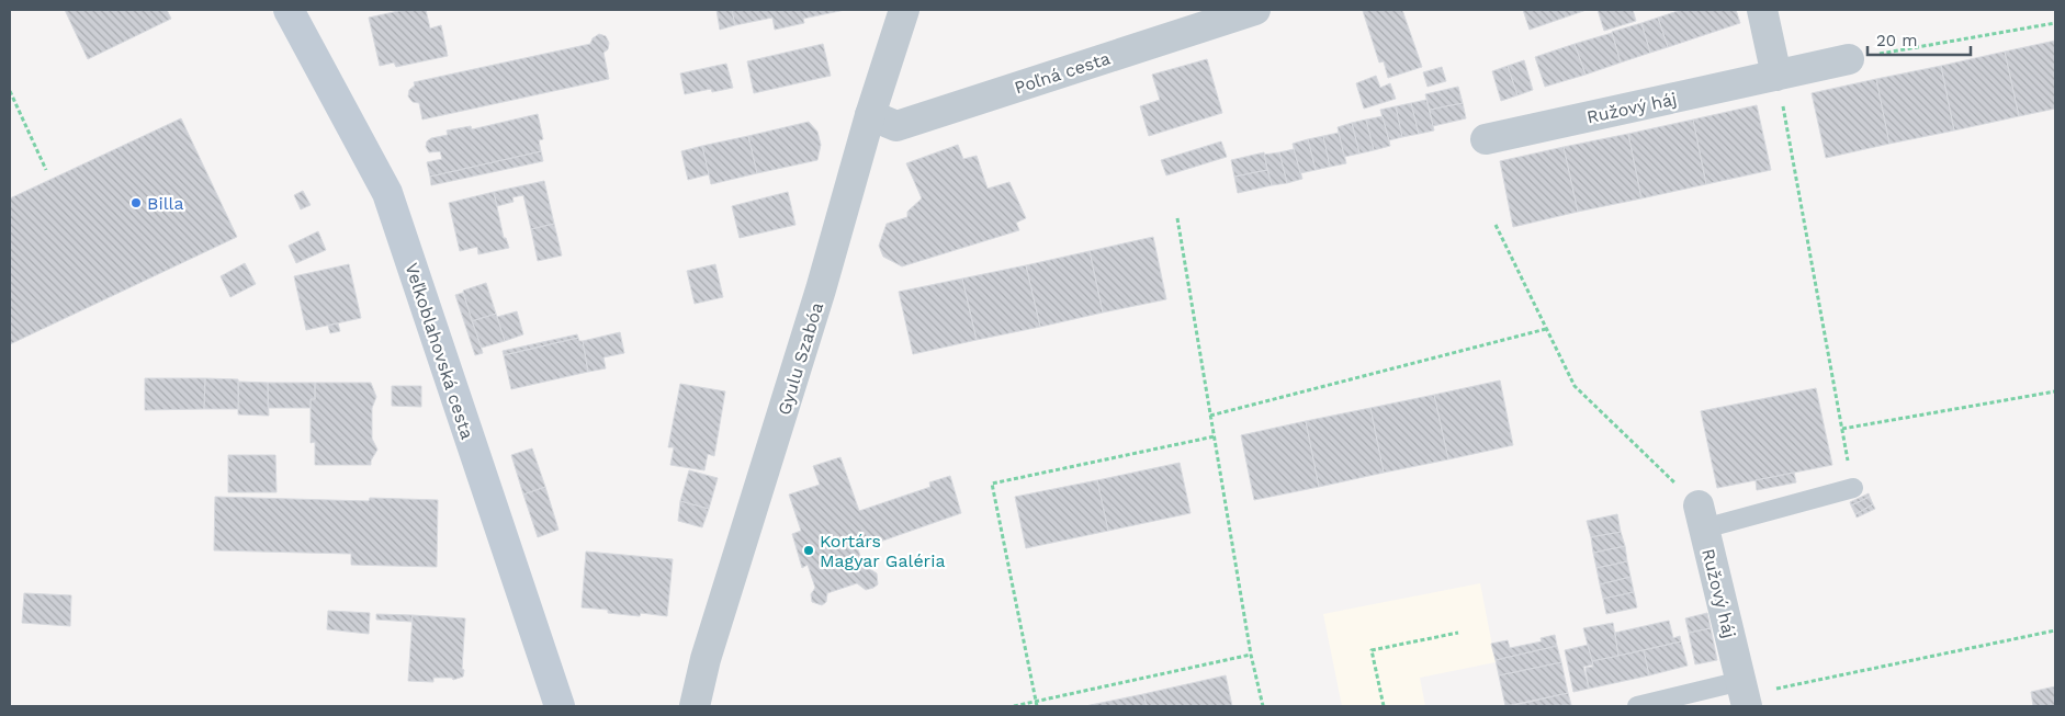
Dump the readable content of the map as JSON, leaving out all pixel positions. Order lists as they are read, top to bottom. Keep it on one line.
{"streets":{"main road":["Veľkoblahovská cesta"],"street":["Poľná cesta","Ružový háj","Gyulu Szabóa"]},"crossings":[["Poľná cesta","Gyulu Szabóa"]],"places":["Billa","Kortárs Magyar Galéria"],"scale_bar":"20 m"}
